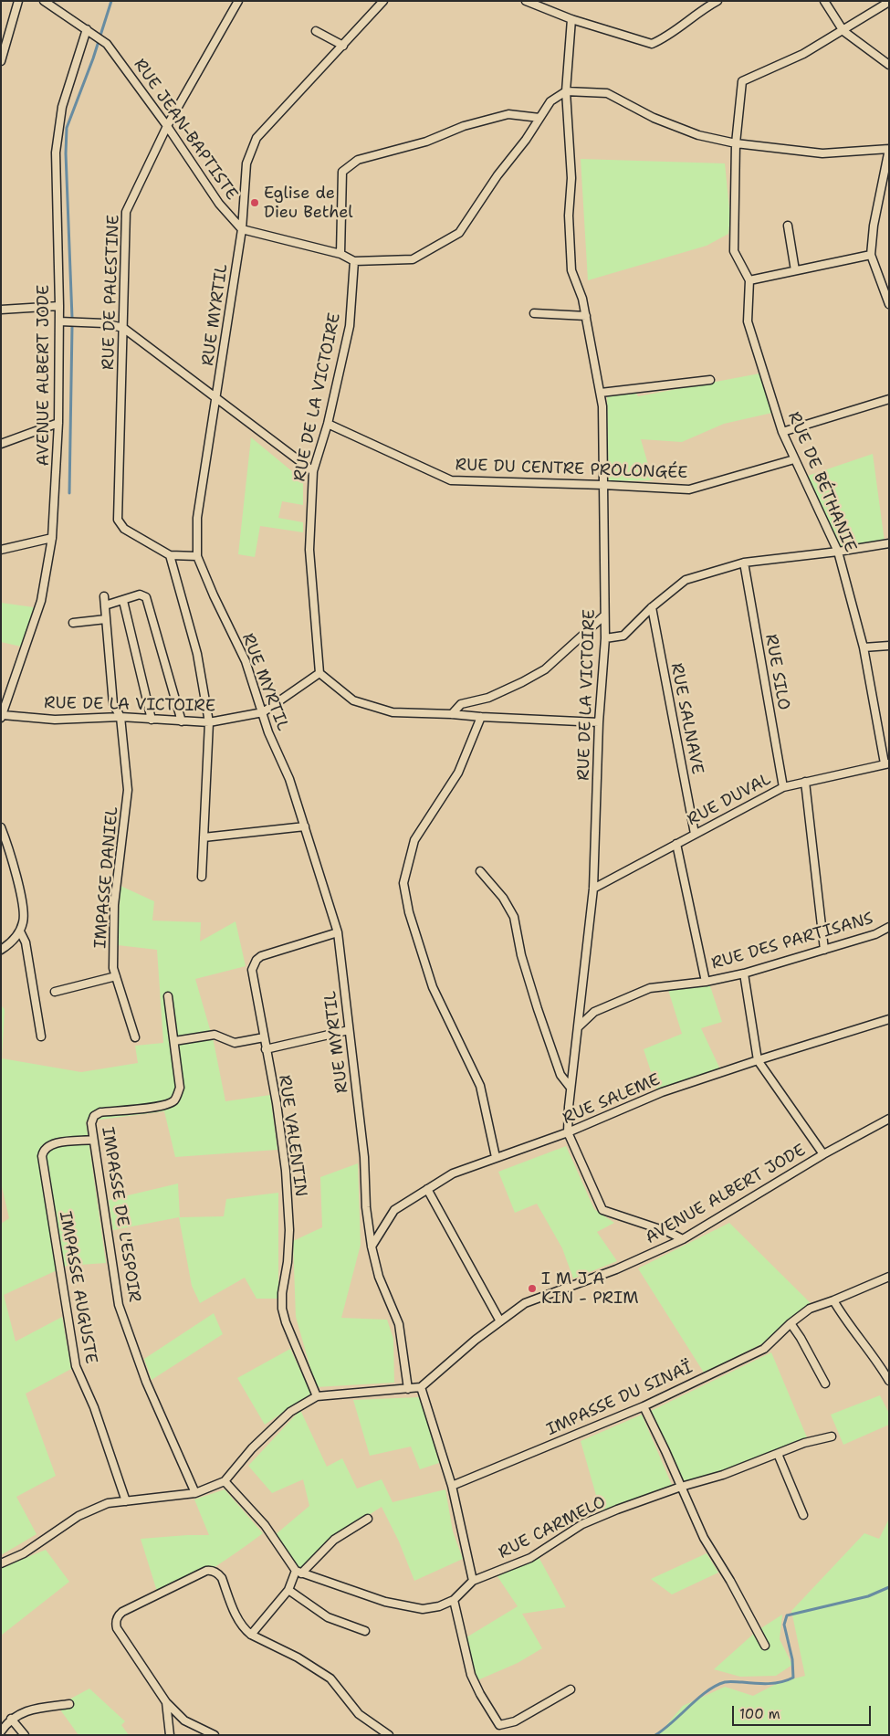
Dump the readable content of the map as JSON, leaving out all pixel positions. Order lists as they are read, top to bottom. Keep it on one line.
{"streets":{"street":["RUE JEAN-BAPTISTE","RUE DE PALESTINE","RUE MYRTIL","AVENUE ALBERT JODE","RUE DE LA VICTOIRE","RUE DU CENTRE PROLONGÉE","RUE DE BÉTHANIE","RUE SILO","RUE SALNAVE","RUE DUVAL","IMPASSE DANIEL","RUE DES PARTISANS","RUE SALEME","RUE VALENTIN","IMPASSE DE L'ESPOIR","IMPASSE AUGUSTE","IMPASSE DU SINAÏ","RUE CARMELO"]},"crossings":[["RUE JEAN-BAPTISTE","RUE DE PALESTINE"],["RUE JEAN-BAPTISTE","RUE MYRTIL"],["RUE JEAN-BAPTISTE","AVENUE ALBERT JODE"],["RUE DE PALESTINE","RUE MYRTIL"],["RUE MYRTIL","RUE DE LA VICTOIRE"],["RUE MYRTIL","RUE SALEME"],["RUE MYRTIL","RUE VALENTIN"],["AVENUE ALBERT JODE","RUE DE LA VICTOIRE"],["RUE DE LA VICTOIRE","RUE DU CENTRE PROLONGÉE"],["RUE DE LA VICTOIRE","RUE DUVAL"],["RUE DE LA VICTOIRE","IMPASSE DANIEL"],["RUE DE LA VICTOIRE","RUE DES PARTISANS"],["RUE DE LA VICTOIRE","RUE SALEME"],["RUE DU CENTRE PROLONGÉE","RUE DE BÉTHANIE"],["RUE DE BÉTHANIE","RUE DUVAL"],["RUE SILO","RUE DUVAL"],["RUE SALNAVE","RUE DUVAL"],["IMPASSE DE L'ESPOIR","IMPASSE AUGUSTE"]],"places":["Eglise de Dieu Bethel","I M J A KIN - PRIM"],"scale_bar":"100 m"}
